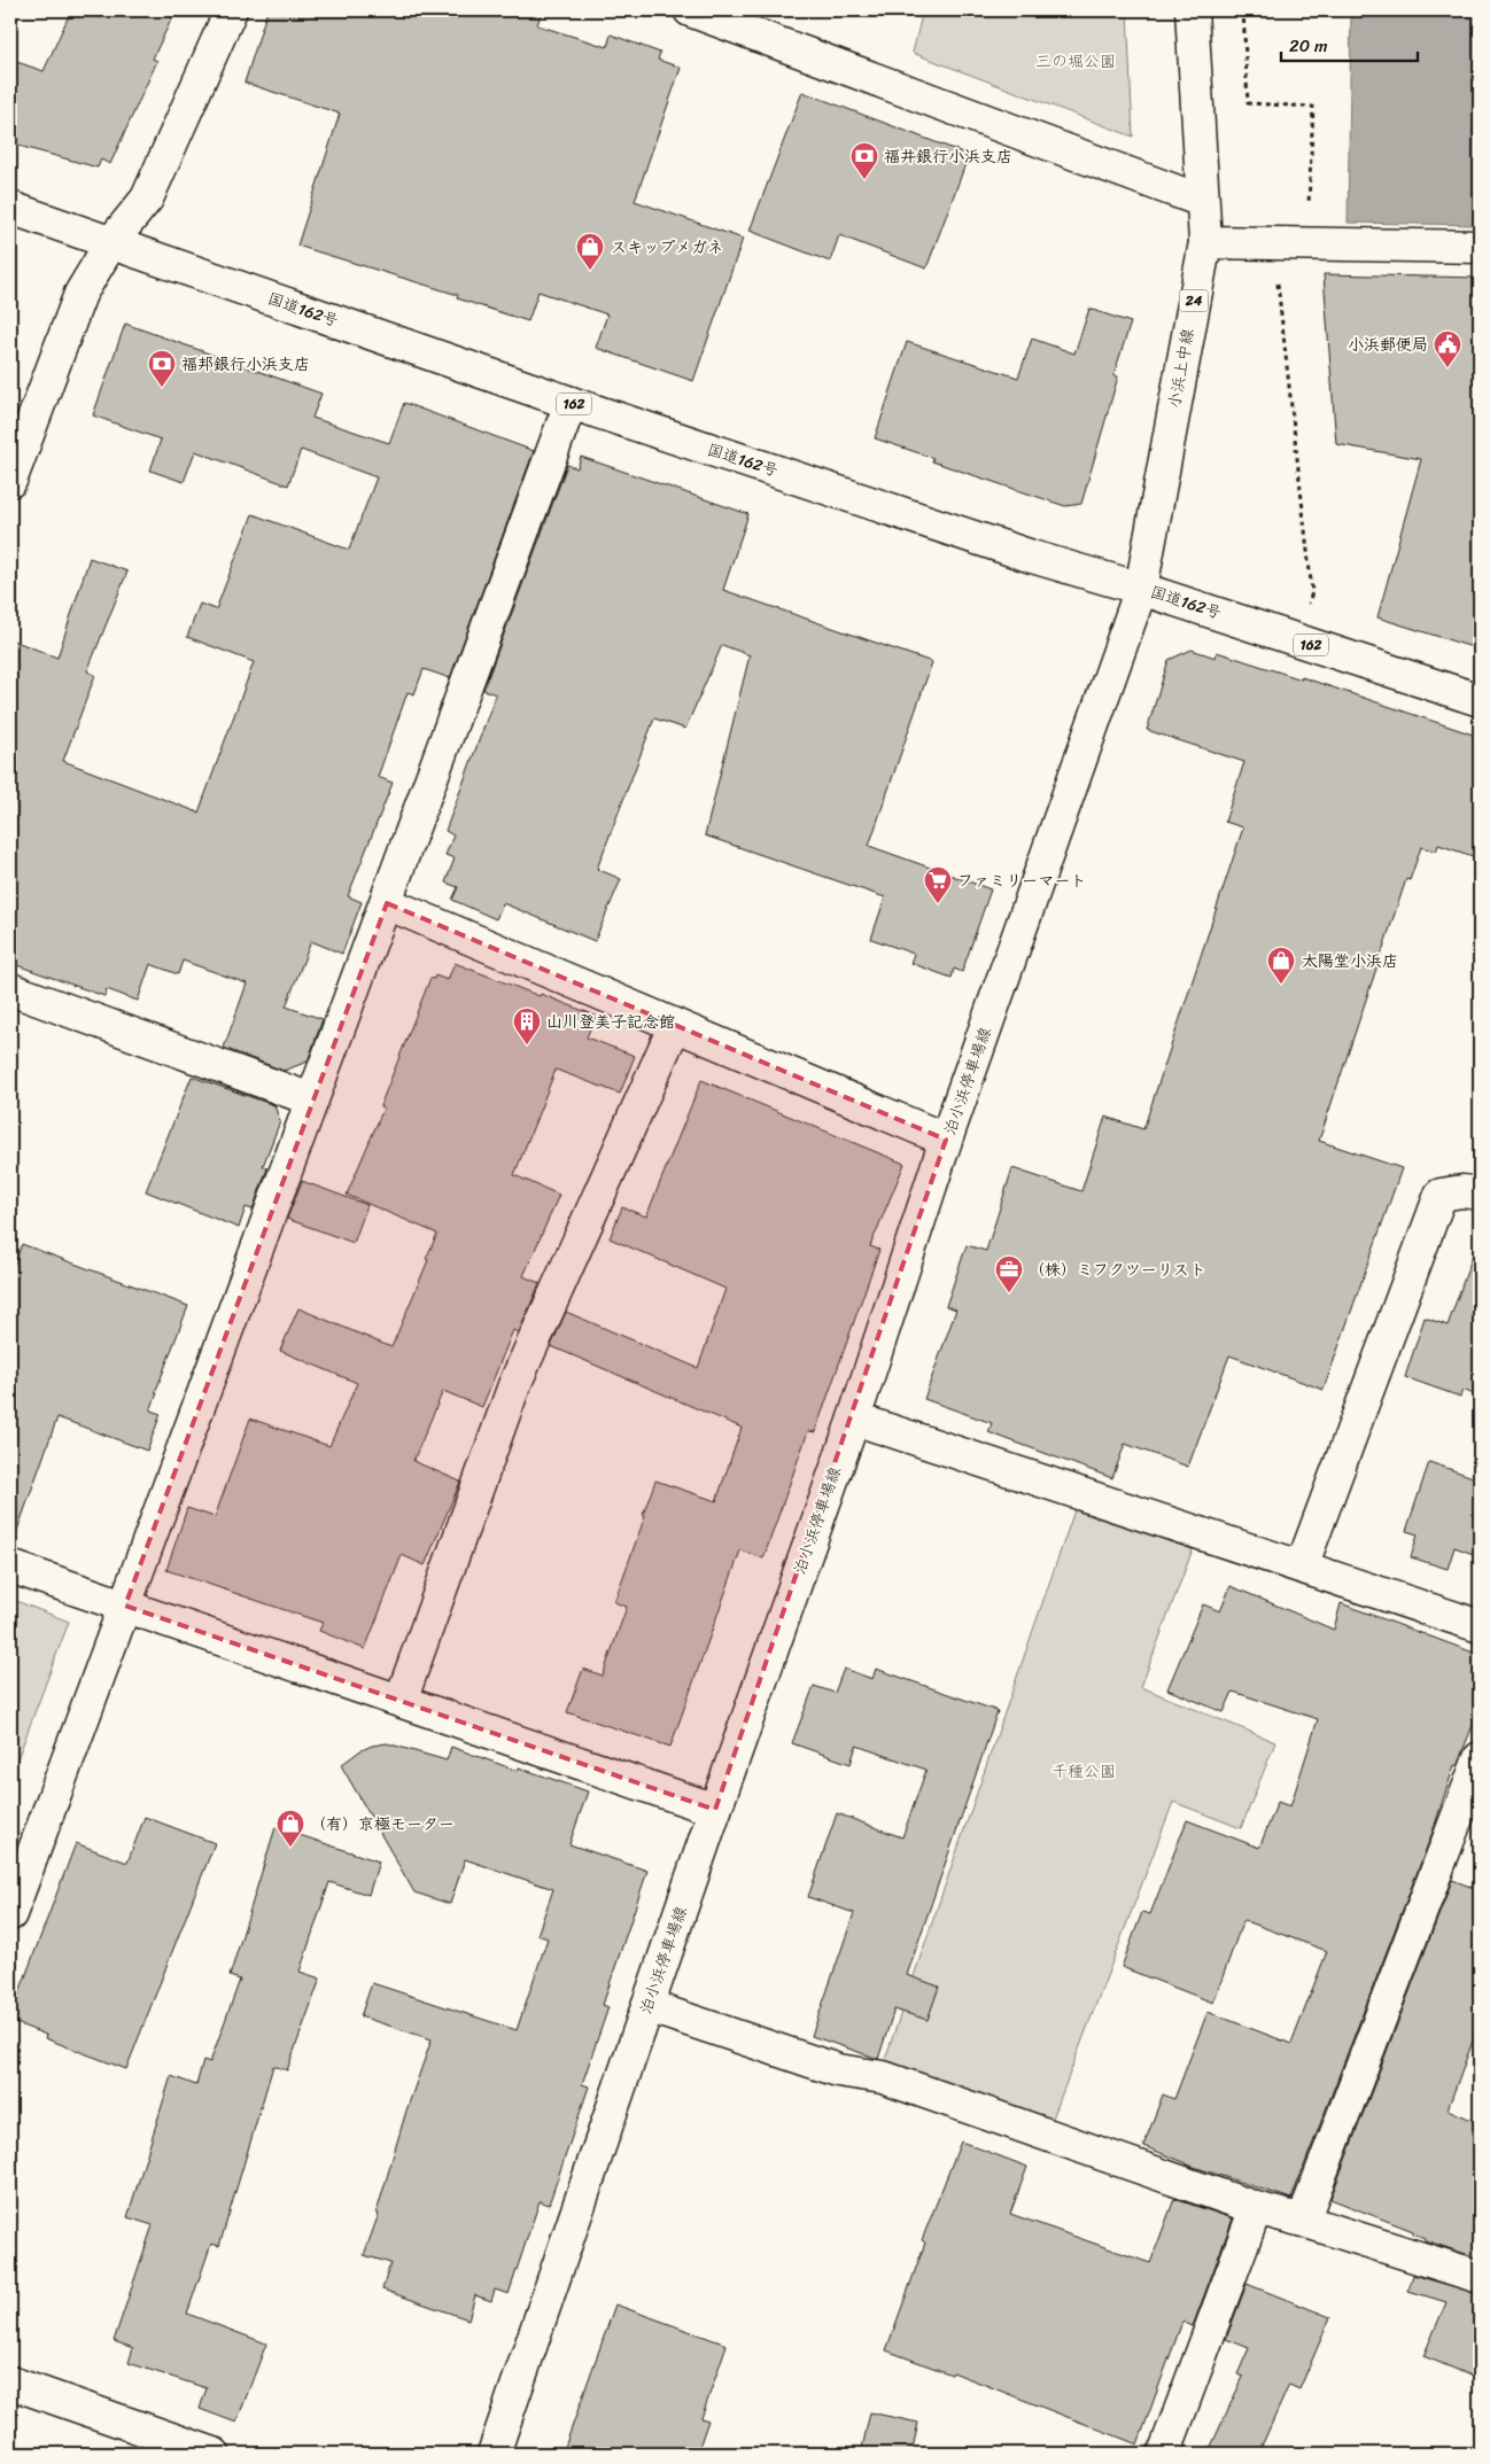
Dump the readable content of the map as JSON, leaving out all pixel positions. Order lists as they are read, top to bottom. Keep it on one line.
{"streets":{"main road":["24","国道162号","小浜上中線","162","泊小浜停車場線"]},"crossings":[["国道162号","小浜上中線"],["国道162号","泊小浜停車場線"],["小浜上中線","泊小浜停車場線"]],"parks":["三の堀公園","千種公園"],"places":{"bank":["福井銀行小浜支店","福邦銀行小浜支店"],"shop":["スキップメガネ","太陽堂小浜店","（有）京極モーター"],"public building":["小浜郵便局"],"supermarket":["ファミリーマート"],"building":["山川登美子記念館"],"office":["（株）ミフクツーリスト"]},"scale_bar":"20 m"}
